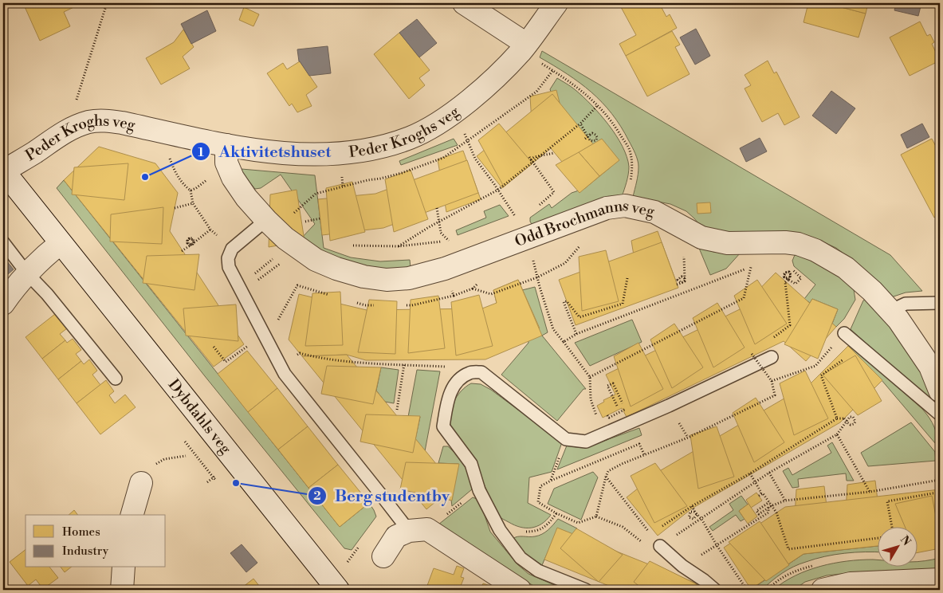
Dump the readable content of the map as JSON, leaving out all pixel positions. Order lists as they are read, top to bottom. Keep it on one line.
{"streets":{"street":["Peder Kroghs veg","Odd Brochmanns veg","Dybdahls veg"]},"crossings":[["Peder Kroghs veg","Odd Brochmanns veg"],["Peder Kroghs veg","Dybdahls veg"]],"places":["Aktivitetshuset","Berg studentby"],"legend":["Homes","Industry"],"north":"top right"}
